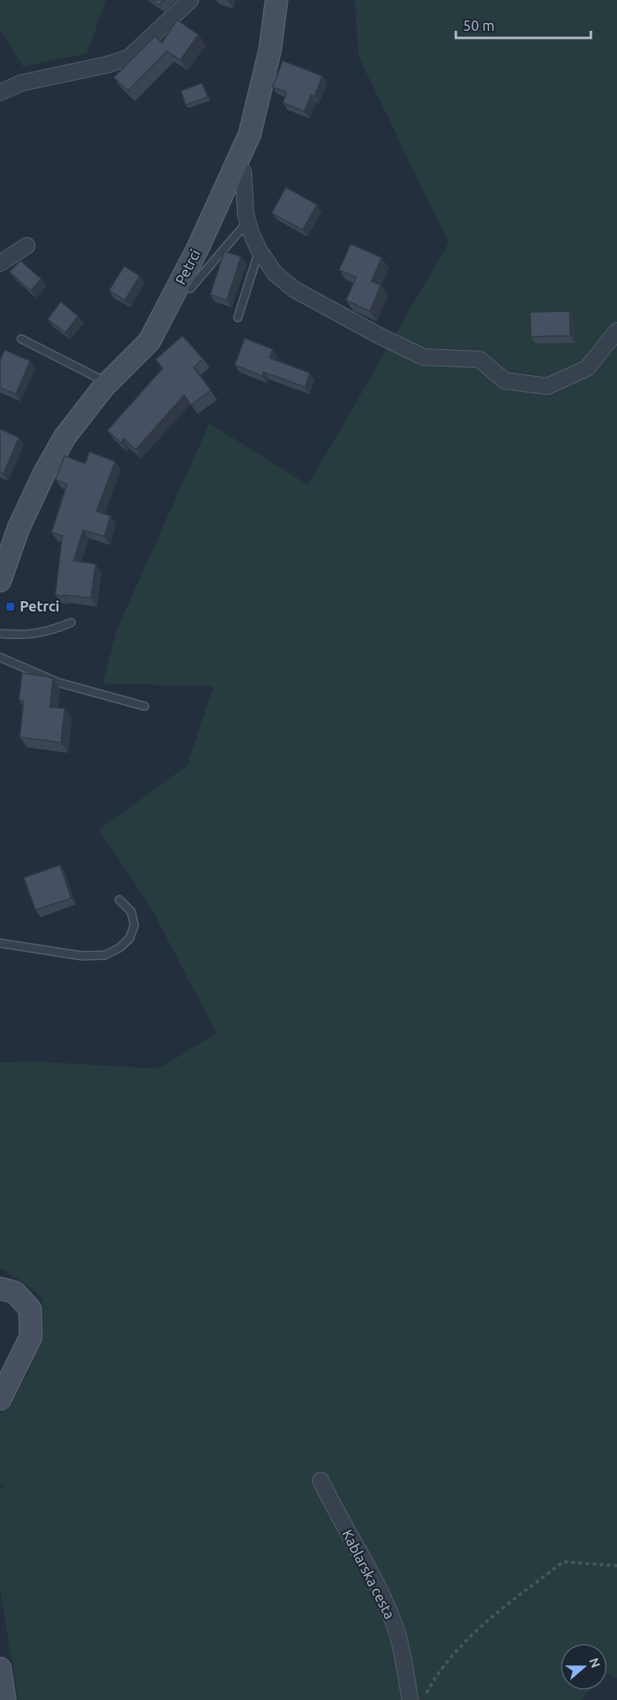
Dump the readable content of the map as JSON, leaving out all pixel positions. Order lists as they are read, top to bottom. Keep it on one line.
{"streets":{"street":["Petrci","Kablarska cesta"]},"places":{"transit":["Petrci"]},"scale_bar":"50 m","north":"right"}
